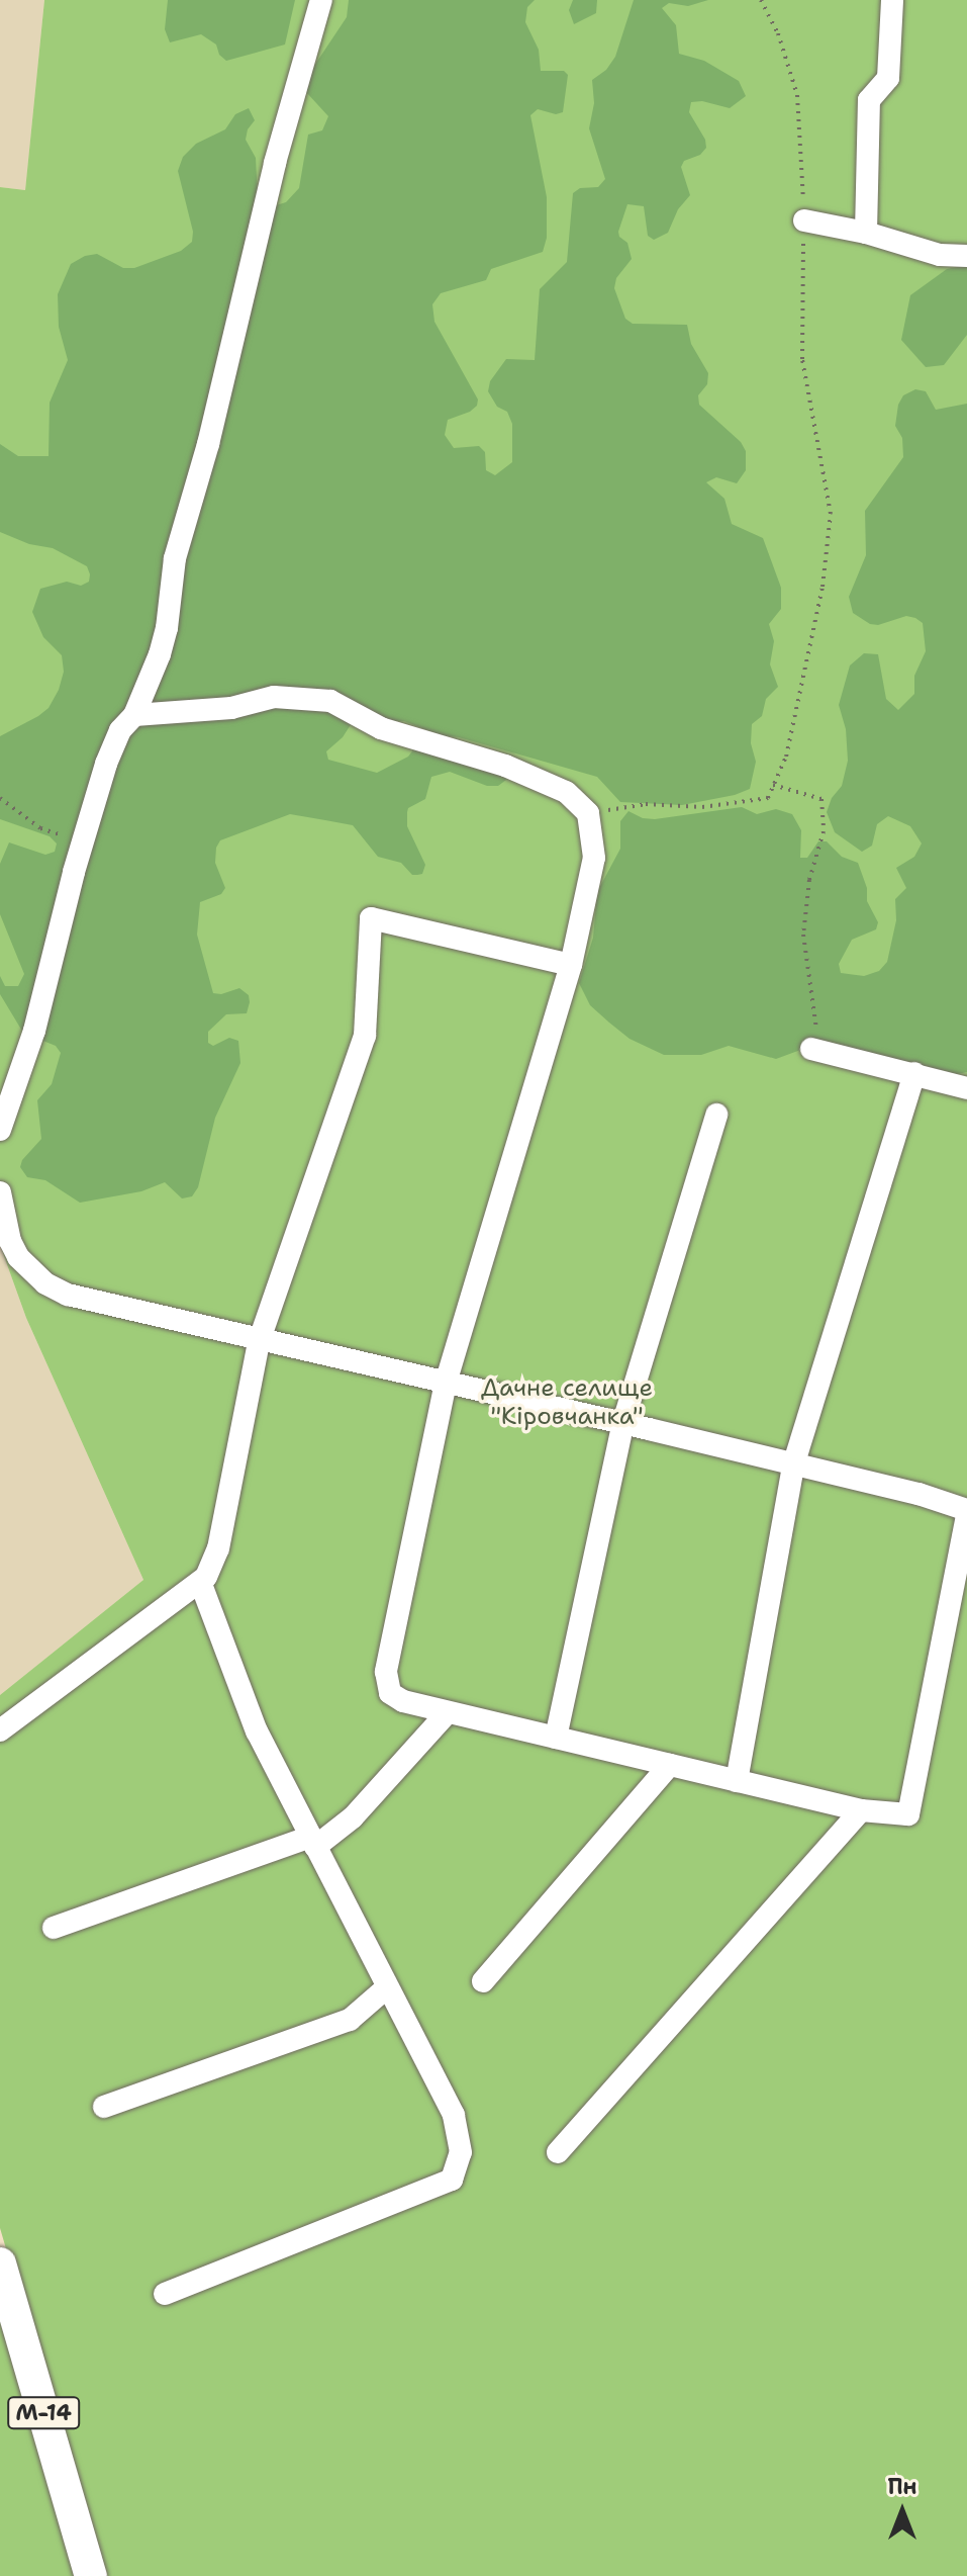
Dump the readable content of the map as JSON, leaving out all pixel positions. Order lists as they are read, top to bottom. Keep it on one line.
{"streets":{"highway":["М-14"]},"parks":["Дачне селище \"Кіровчанка\""],"north":"top"}
